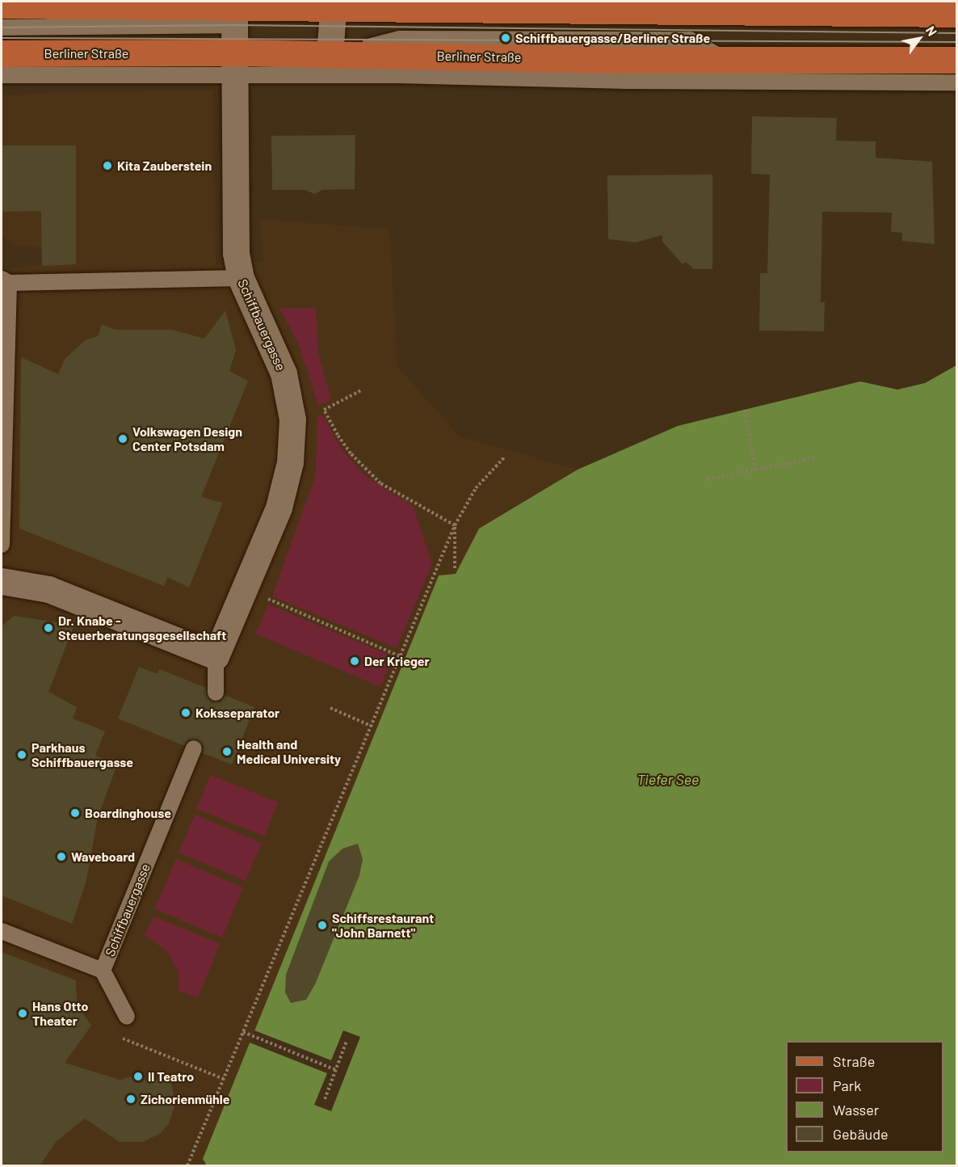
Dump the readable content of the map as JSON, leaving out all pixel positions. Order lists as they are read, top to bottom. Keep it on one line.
{"streets":{"main road":["Berliner Straße"],"street":["Schiffbauergasse"]},"crossings":[["Berliner Straße","Schiffbauergasse"]],"water":["Tiefer See"],"places":["Schiffbauergasse/Berliner Straße","Kita Zauberstein","Volkswagen Design Center Potsdam","Dr. Knabe - Steuerberatungsgesellschaft","Der Krieger","Koksseparator","Health and Medical University","Parkhaus Schiffbauergasse","Boardinghouse","Waveboard","Schiffsrestaurant \"John Barnett\"","Hans Otto Theater","Il Teatro","Zichorienmühle"],"legend":["Straße","Park","Wasser","Gebäude"],"north":"top right"}
